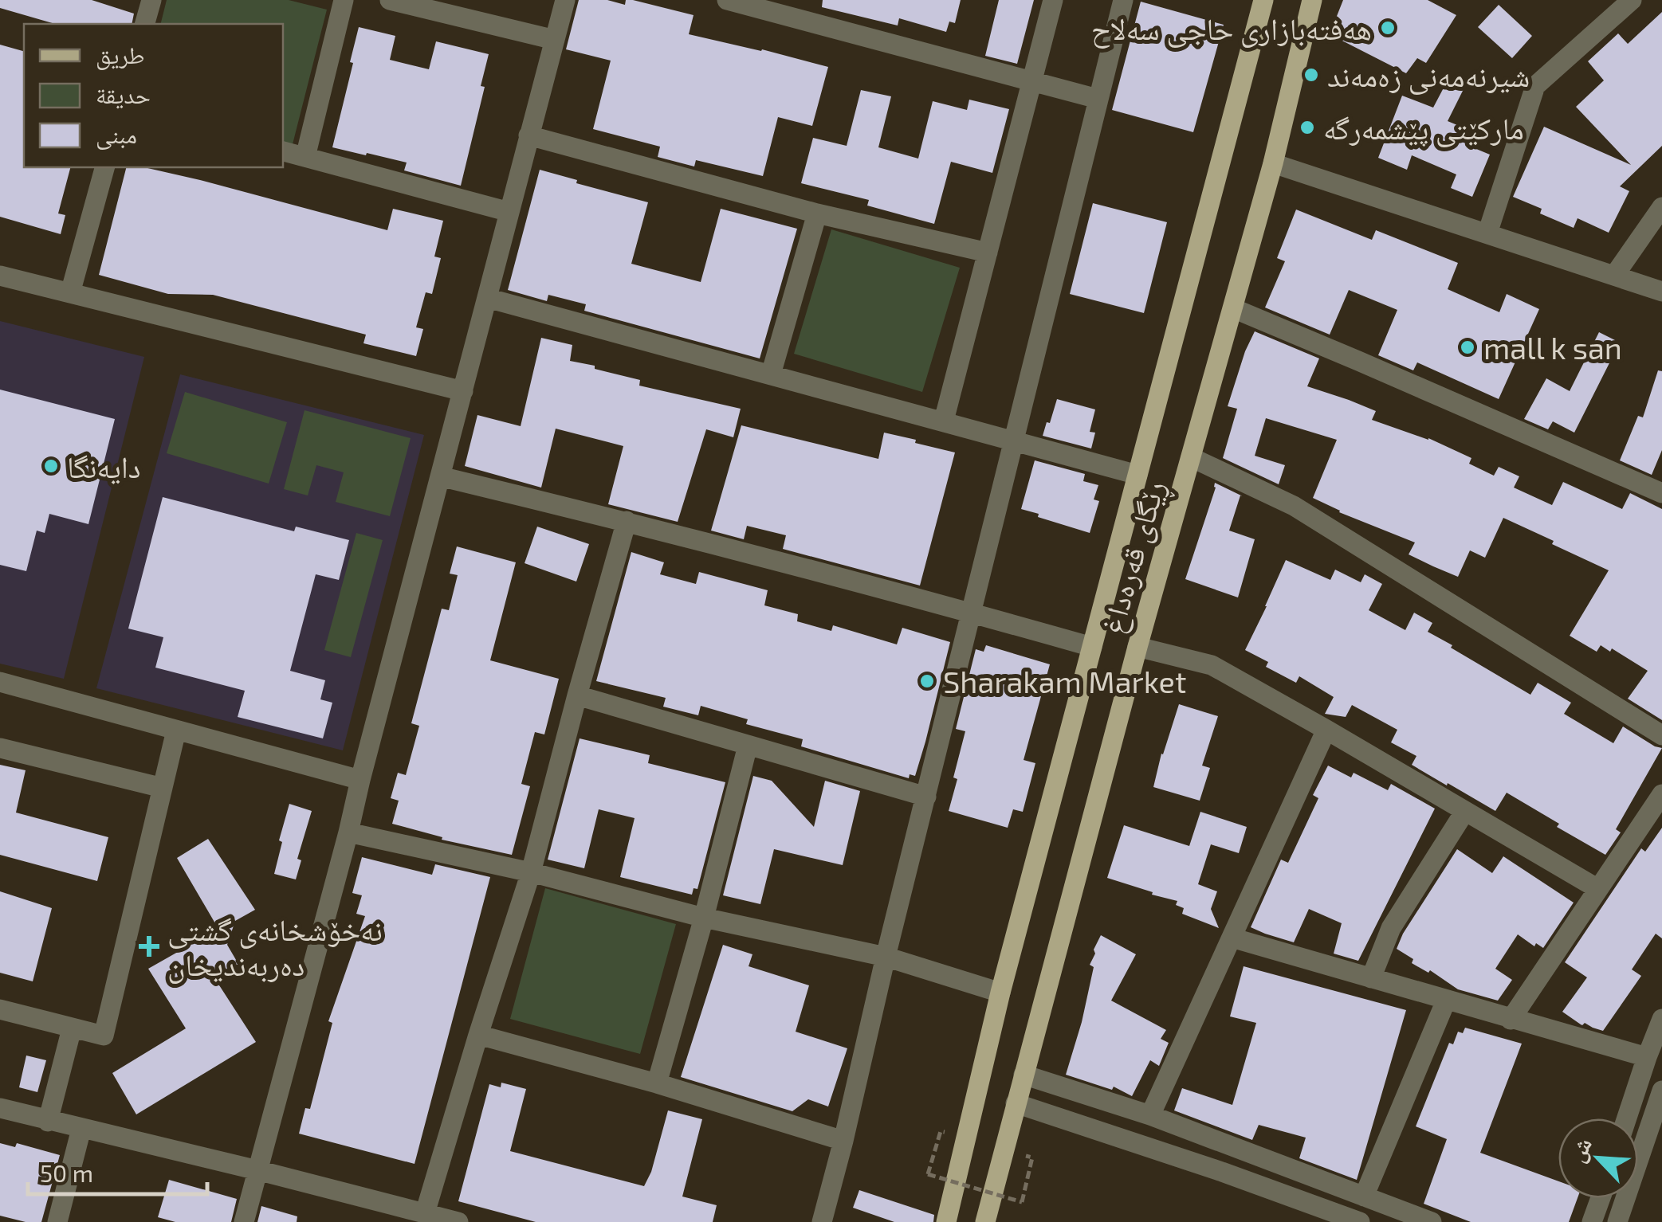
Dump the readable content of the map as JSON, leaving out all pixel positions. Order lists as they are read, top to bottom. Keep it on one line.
{"streets":{"main road":["ڕێگای قەرەداغ"]},"places":{"other":["هەفتەبازاری حاجی سەلاح","شیرنەمەنی زەمەند","مارکێتی پێشمەرگە","mall k san","دایەنگا","Sharakam Market"],"health":["نەخۆشخانەی گشتی دەربەندیخان"]},"legend":["طريق","حديقة","مبنى"],"scale_bar":"50 m","north":"top left"}
